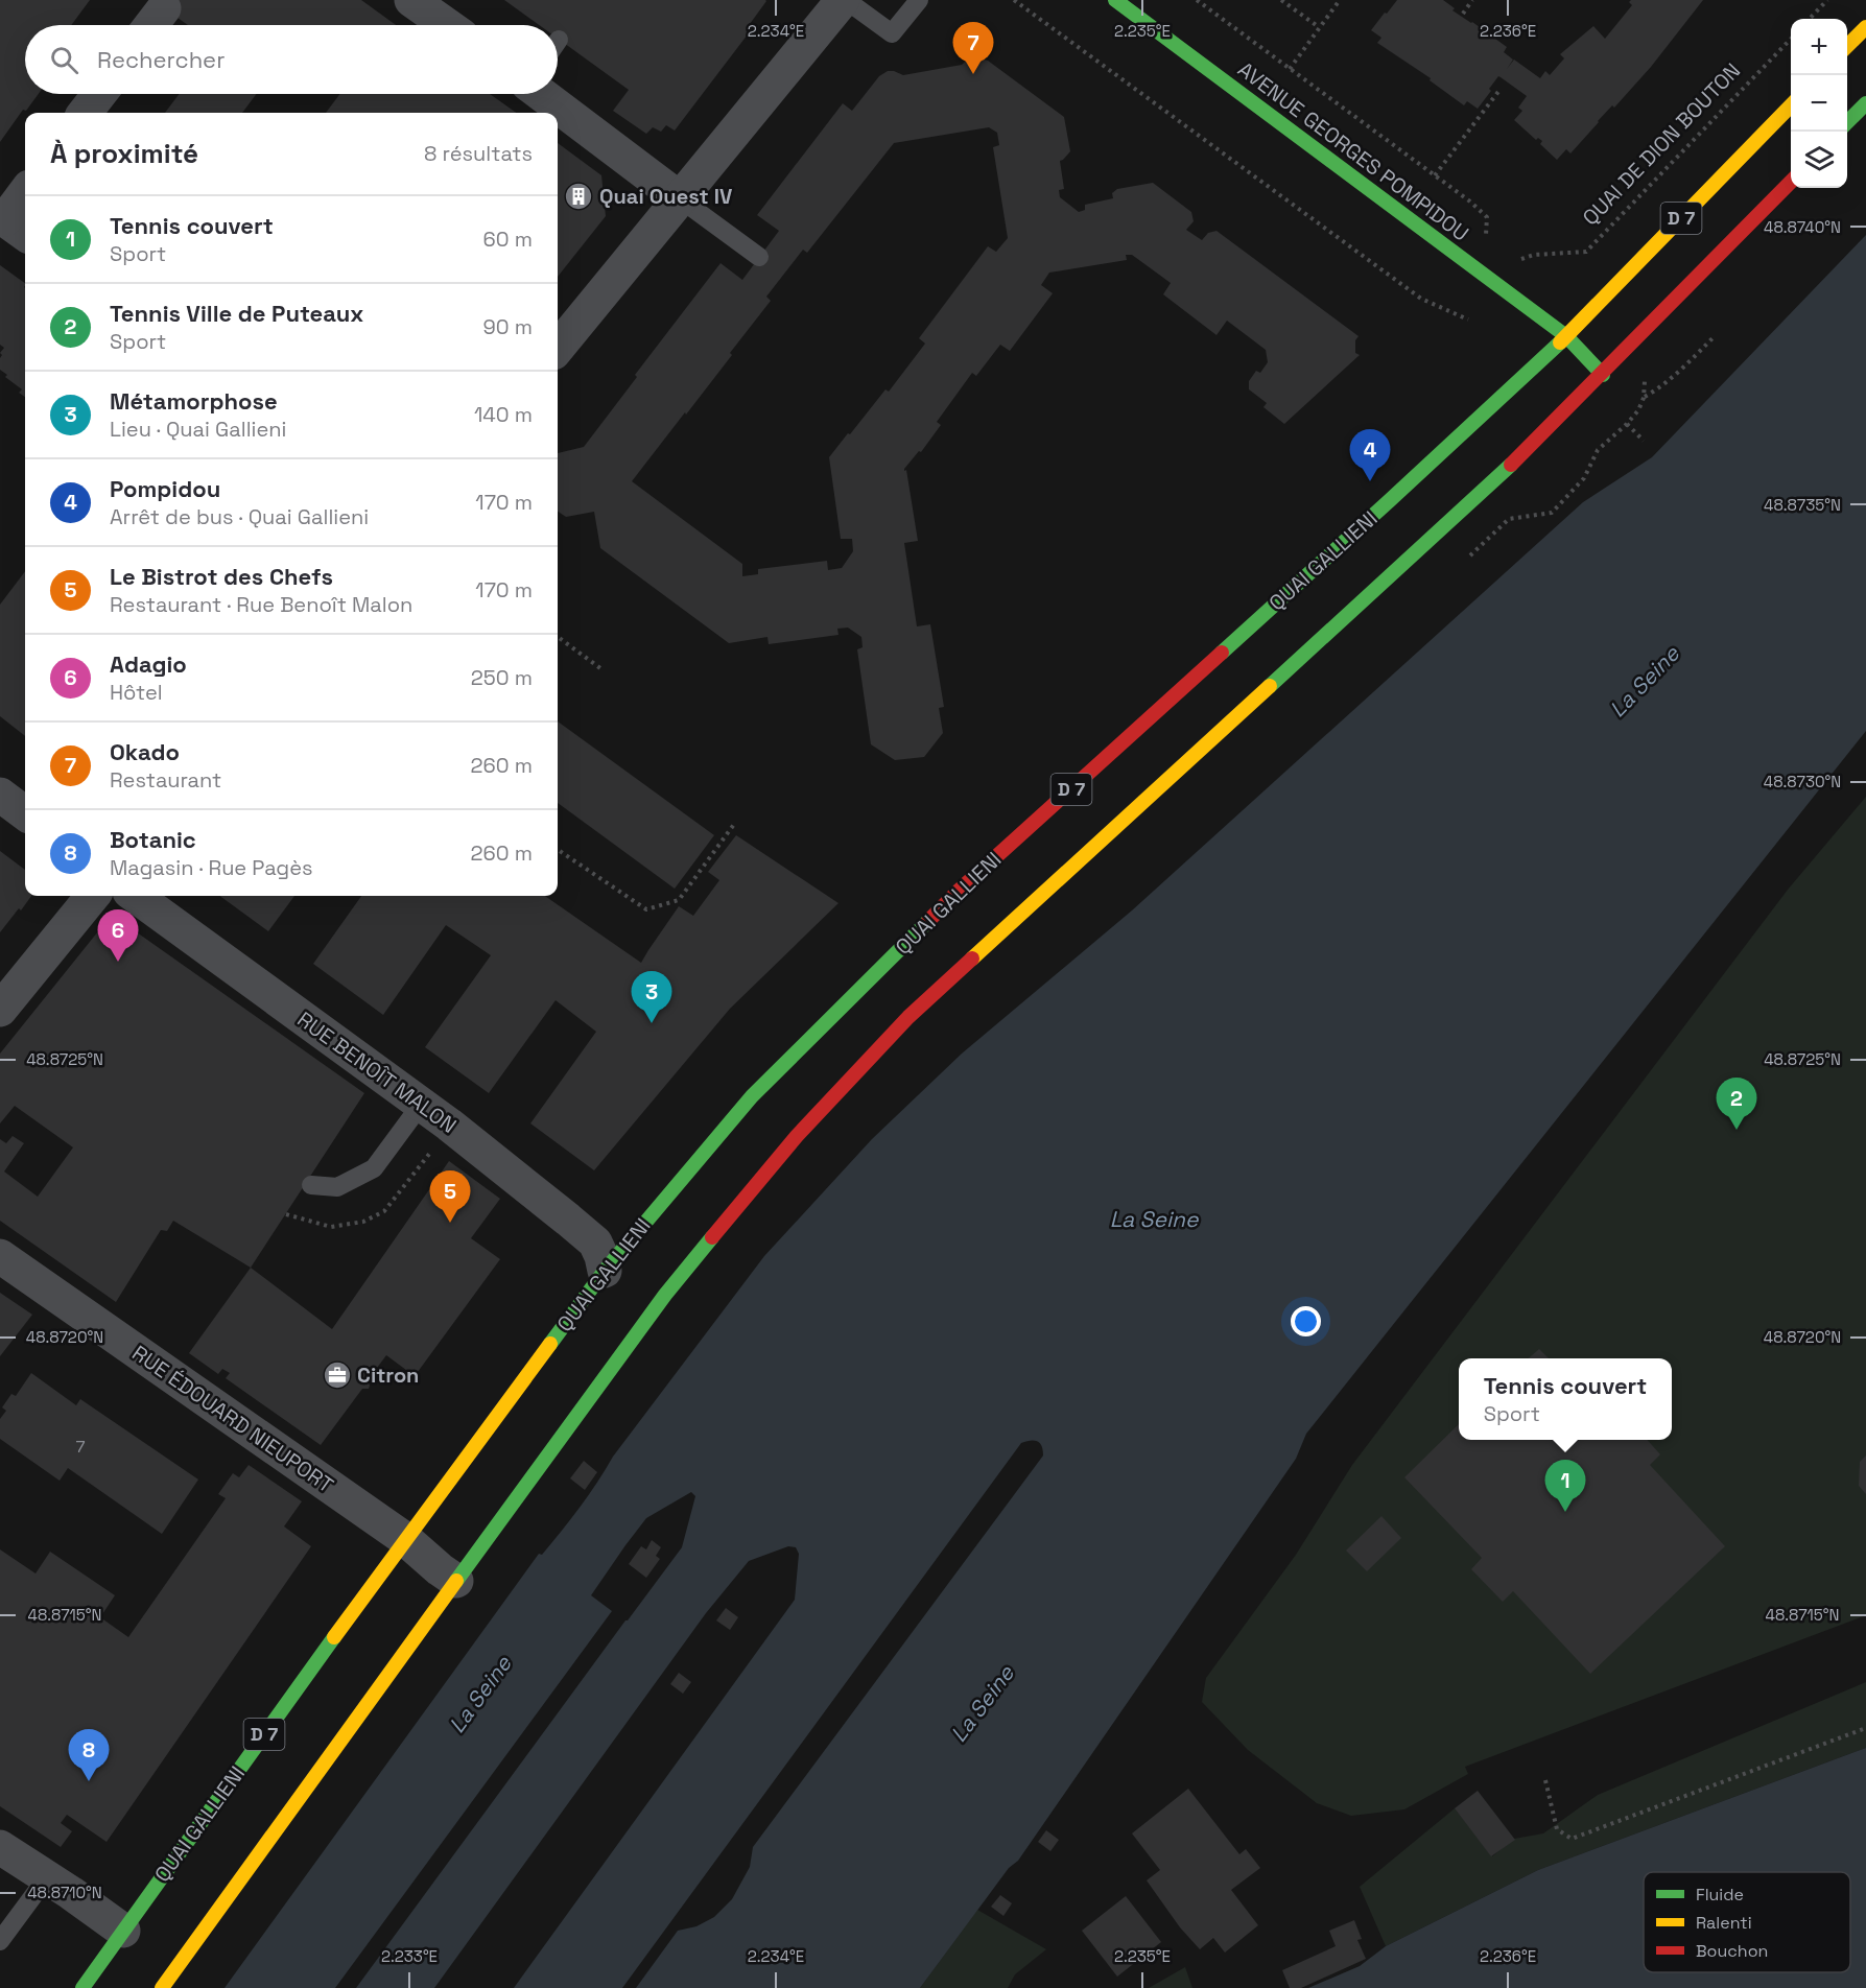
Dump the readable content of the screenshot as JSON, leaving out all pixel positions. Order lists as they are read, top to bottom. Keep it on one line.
{"streets":{"main road":["AVENUE GEORGES POMPIDOU","D 7","QUAI GALLIENI"],"street":["RUE BENOÎT MALON","RUE ÉDOUARD NIEUPORT"],"path":["QUAI DE DION BOUTON"]},"crossings":[["AVENUE GEORGES POMPIDOU","D 7"],["AVENUE GEORGES POMPIDOU","QUAI GALLIENI"],["D 7","QUAI GALLIENI"],["QUAI GALLIENI","RUE BENOÎT MALON"],["QUAI GALLIENI","RUE ÉDOUARD NIEUPORT"]],"water":["La Seine"],"places":{"building":["Quai Ouest IV"],"office":["Citron"]},"house_numbers":["7"],"legend":["Fluide","Ralenti","Bouchon"],"page":{"map_buttons":["+","−"],"pins":["7","4","6","3","2","5","1","8"],"search":"Rechercher","heading":["À proximité","8 résultats"],"list":[{"mark":"1","name":"Tennis couvert","note":"Sport","value":"60 m"},{"mark":"2","name":"Tennis Ville de Puteaux","note":"Sport","value":"90 m"},{"mark":"3","name":"Métamorphose","note":"Lieu · Quai Gallieni","value":"140 m"},{"mark":"4","name":"Pompidou","note":"Arrêt de bus · Quai Gallieni","value":"170 m"},{"mark":"5","name":"Le Bistrot des Chefs","note":"Restaurant · Rue Benoît Malon","value":"170 m"},{"mark":"6","name":"Adagio","note":"Hôtel","value":"250 m"},{"mark":"7","name":"Okado","note":"Restaurant","value":"260 m"},{"mark":"8","name":"Botanic","note":"Magasin · Rue Pagès","value":"260 m"}],"popup":["Tennis couvert","Sport"]},"coordinates":["2.234°E","2.235°E","2.236°E","48.8740°N","48.8735°N","48.8730°N","48.8725°N","48.8720°N","48.8715°N","48.8710°N","2.233°E"]}
